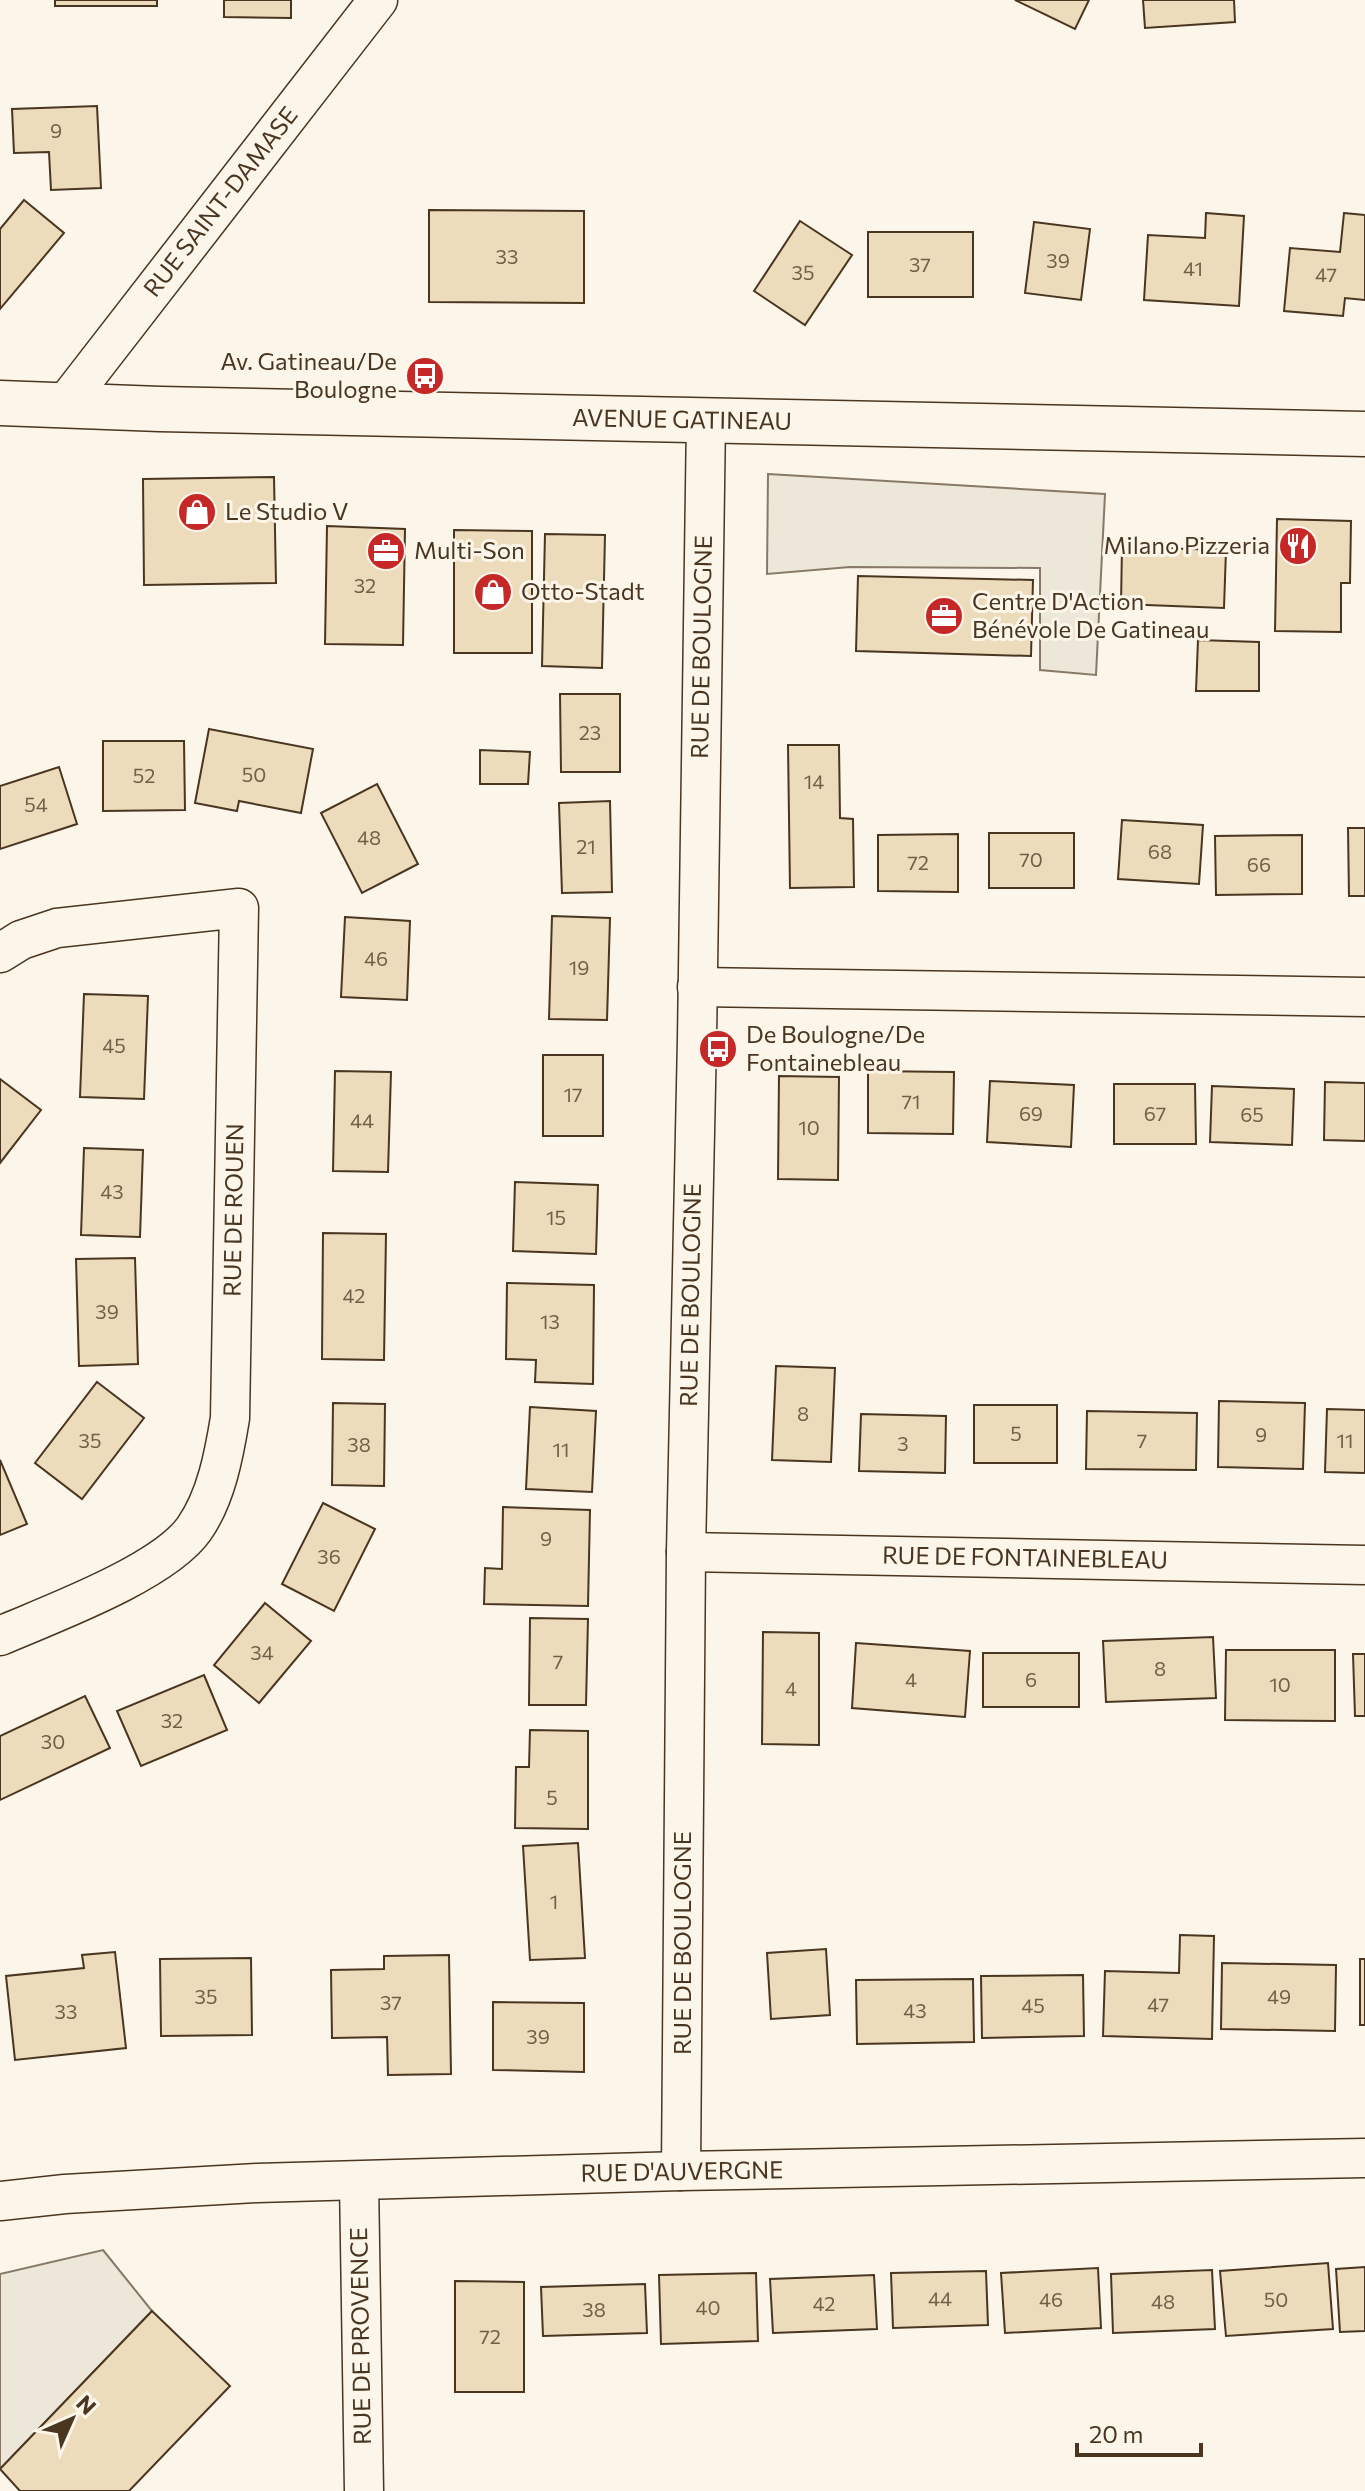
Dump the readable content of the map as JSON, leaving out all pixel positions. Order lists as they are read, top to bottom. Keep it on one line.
{"streets":{"street":["RUE SAINT-DAMASE","AVENUE GATINEAU","RUE DE BOULOGNE","RUE DE ROUEN","RUE DE FONTAINEBLEAU","RUE D'AUVERGNE","RUE DE PROVENCE"]},"crossings":[["RUE SAINT-DAMASE","AVENUE GATINEAU"],["AVENUE GATINEAU","RUE DE BOULOGNE"],["RUE DE BOULOGNE","RUE DE FONTAINEBLEAU"],["RUE DE BOULOGNE","RUE D'AUVERGNE"],["RUE D'AUVERGNE","RUE DE PROVENCE"]],"places":{"bus stop":["Av. Gatineau/De Boulogne","De Boulogne/De Fontainebleau"],"shop":["Le Studio V","Otto-Stadt"],"restaurant":["Milano Pizzeria"],"office":["Multi-Son","Centre D'Action Bénévole De Gatineau"]},"house_numbers":["9","33","39","37","41","35","47","32","23","50","52","14","54","48","21","68","70","72","66","46","19","45","17","71","69","67","65","44","10","43","15","42","39","13","8","5","9","35","7","11","3","38","11","9","36","34","7","8","4","6","10","4","32","30","5","1","35","49","37","47","45","43","33","39","44","46","50","48","42","40","38","72"],"scale_bar":"20 m","north":"top right"}
